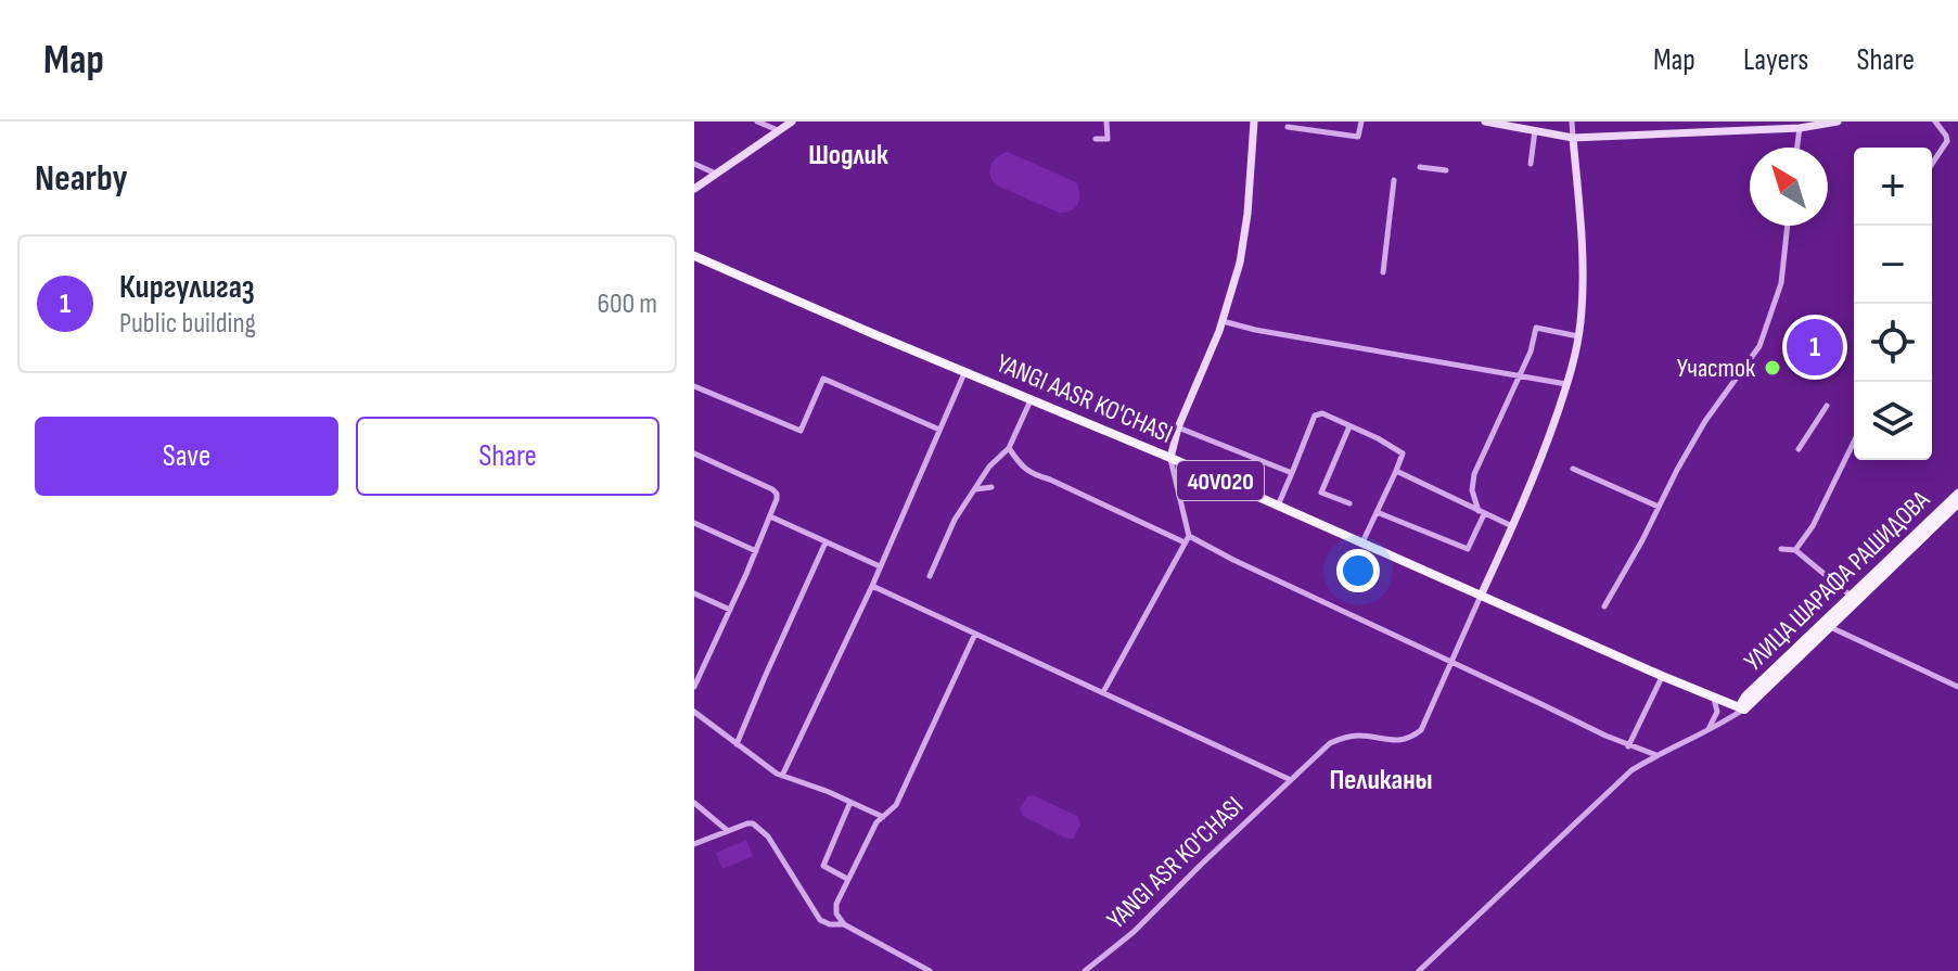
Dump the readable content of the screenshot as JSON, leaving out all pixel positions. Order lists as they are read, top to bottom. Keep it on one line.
{"streets":{"main road":["YANGI AASR KO'CHASI","40V020","УЛИЦА ШАРАФА РАШИДОВА"],"street":["YANGI ASR KO'CHASI"]},"crossings":[["YANGI AASR KO'CHASI","УЛИЦА ШАРАФА РАШИДОВА"],["YANGI AASR KO'CHASI","YANGI ASR KO'CHASI"]],"districts":["Шодлик","Пеликаны"],"places":["Участок"],"north":"top left","page":{"header":"Map","nav":["Map","Layers","Share"],"heading":"Nearby","map_buttons":["+","−"],"list":[{"mark":"1","name":"Киргулигаз","note":"Public building","value":"600 m"}],"pins":"1","buttons":["Save","Share"]}}
